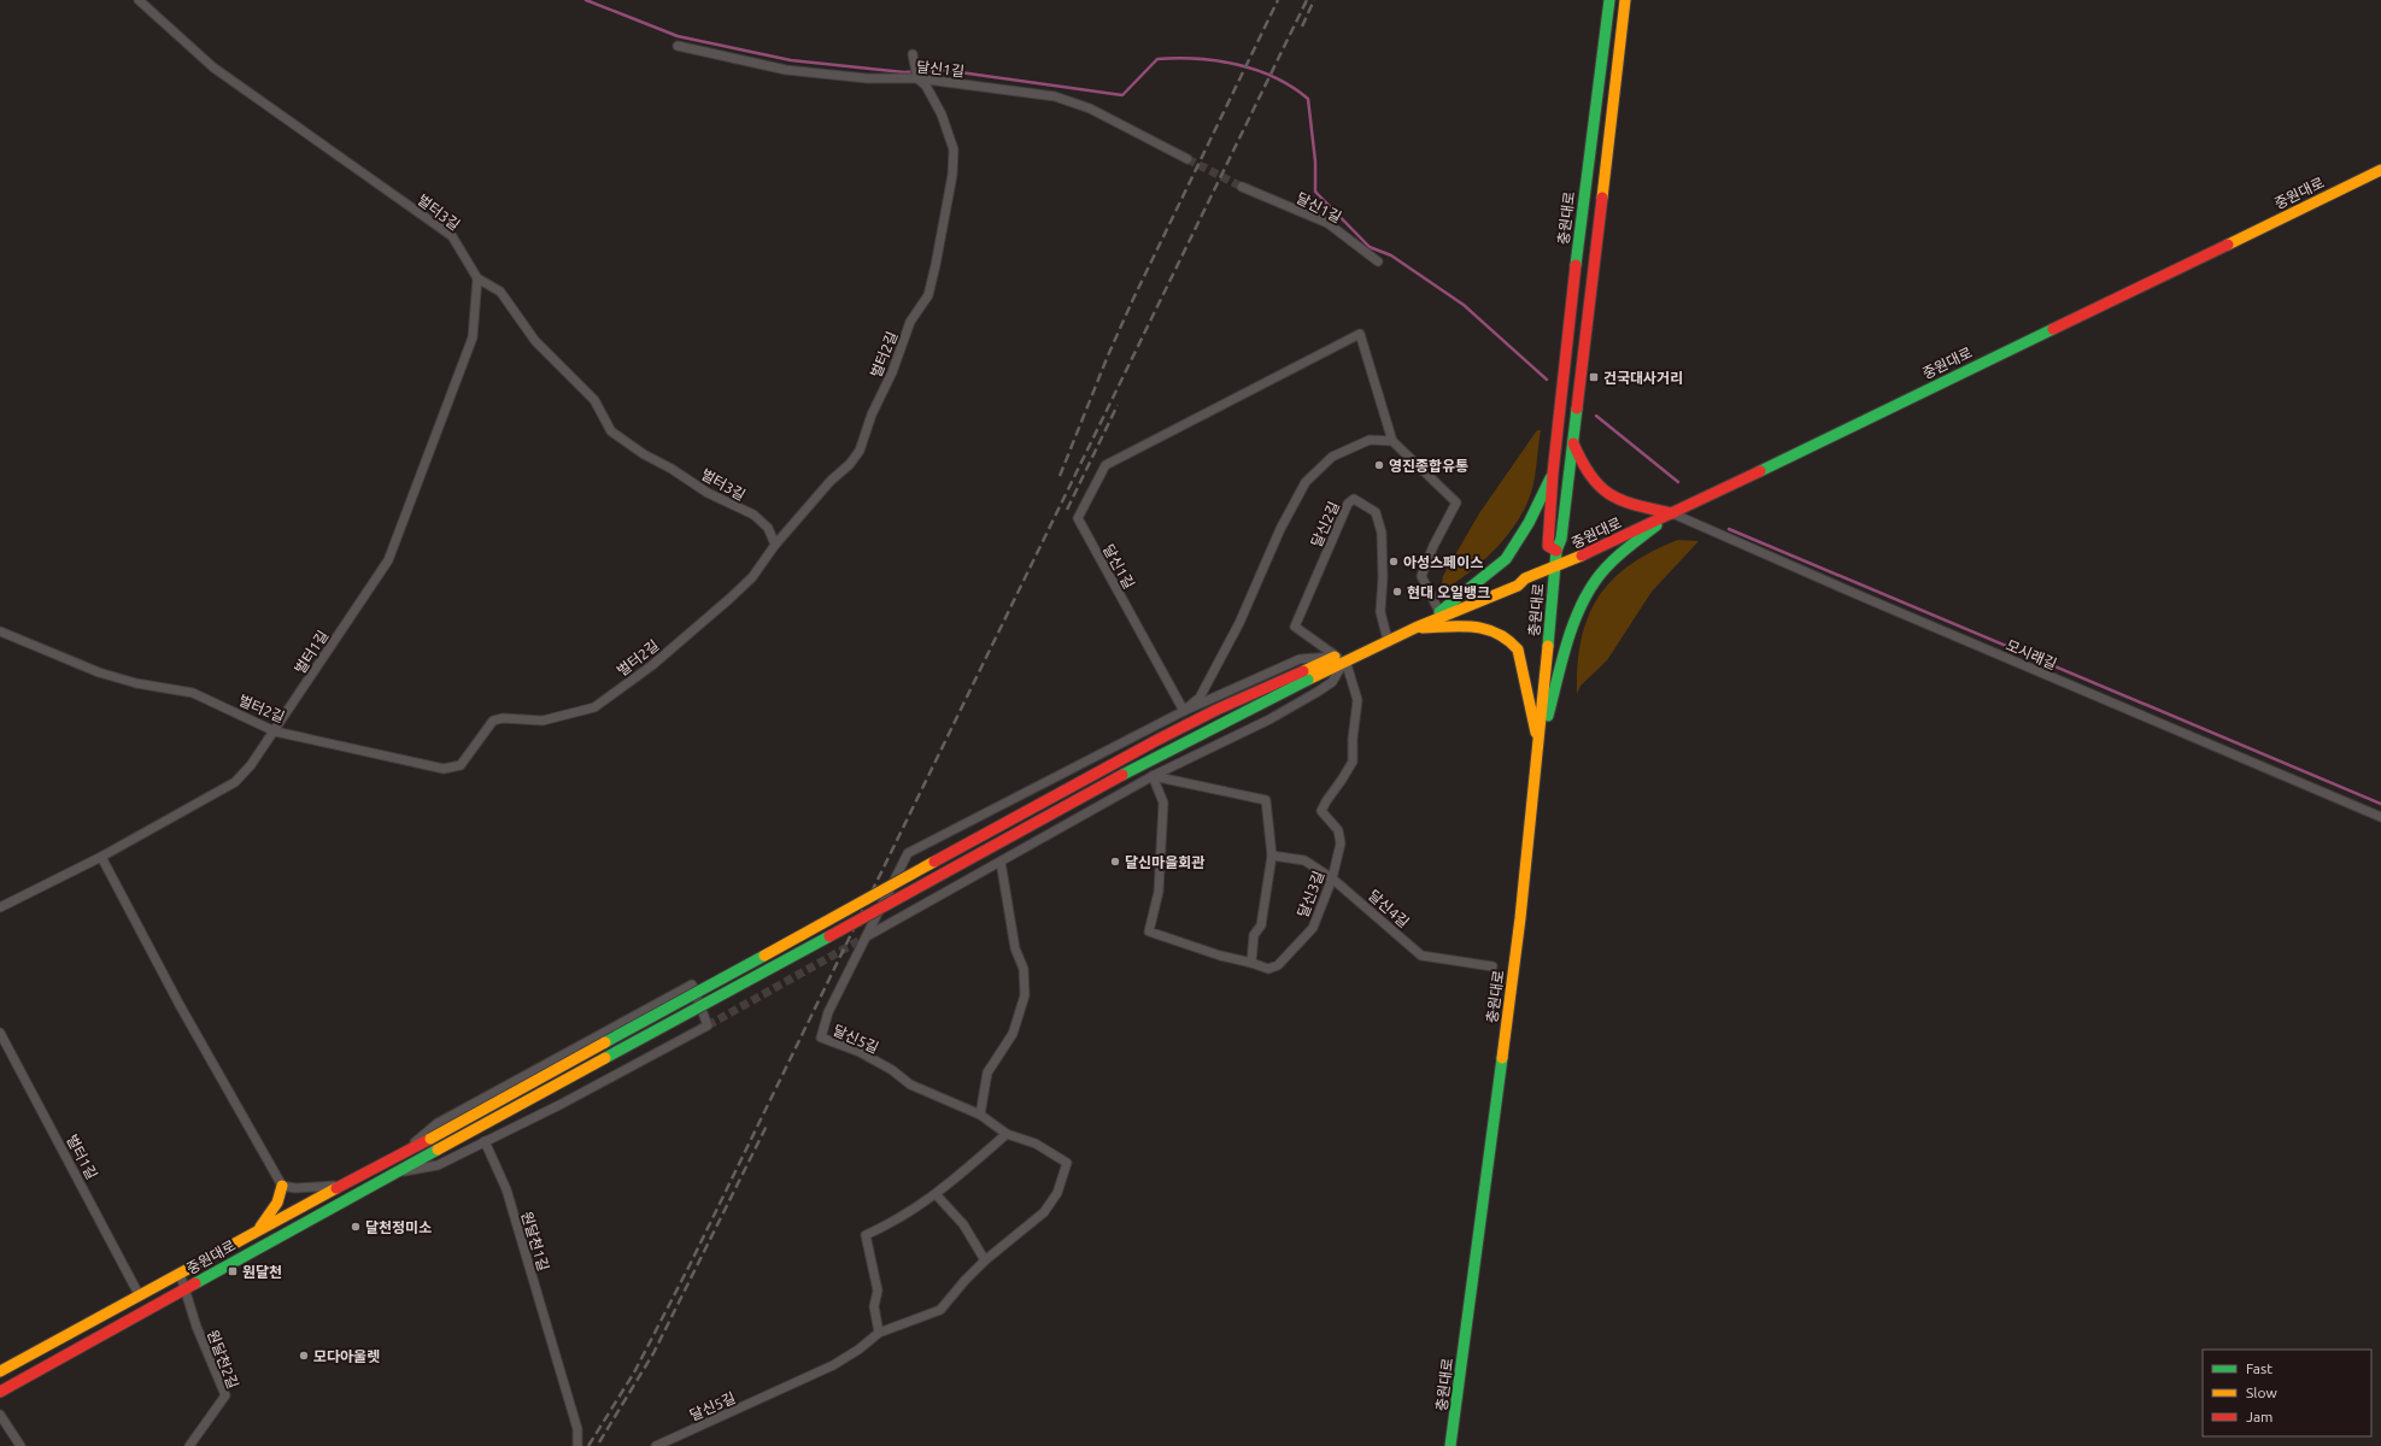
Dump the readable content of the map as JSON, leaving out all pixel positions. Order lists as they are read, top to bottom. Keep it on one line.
{"streets":{"street":["달신1길","중원대로","벌터3길","충원대로","벌터2길","달신2길","벌터1길","모시래길","달신3길","달신4길","달신5길","원달천1길","원달천2길"]},"crossings":[["달신1길","중원대로"],["달신1길","벌터2길"],["중원대로","충원대로"],["중원대로","달신2길"],["중원대로","벌터1길"],["중원대로","모시래길"],["중원대로","달신3길"],["중원대로","원달천2길"],["벌터3길","벌터2길"],["벌터3길","벌터1길"],["벌터2길","벌터1길"],["달신2길","달신3길"],["달신3길","달신4길"]],"places":{"transit":["건국대사거리","원달천"],"other":["영진종합유통","아성스페이스","현대 오일뱅크","달신마을회관","달천정미소","모다아울렛"]},"legend":["Fast","Slow","Jam"]}
